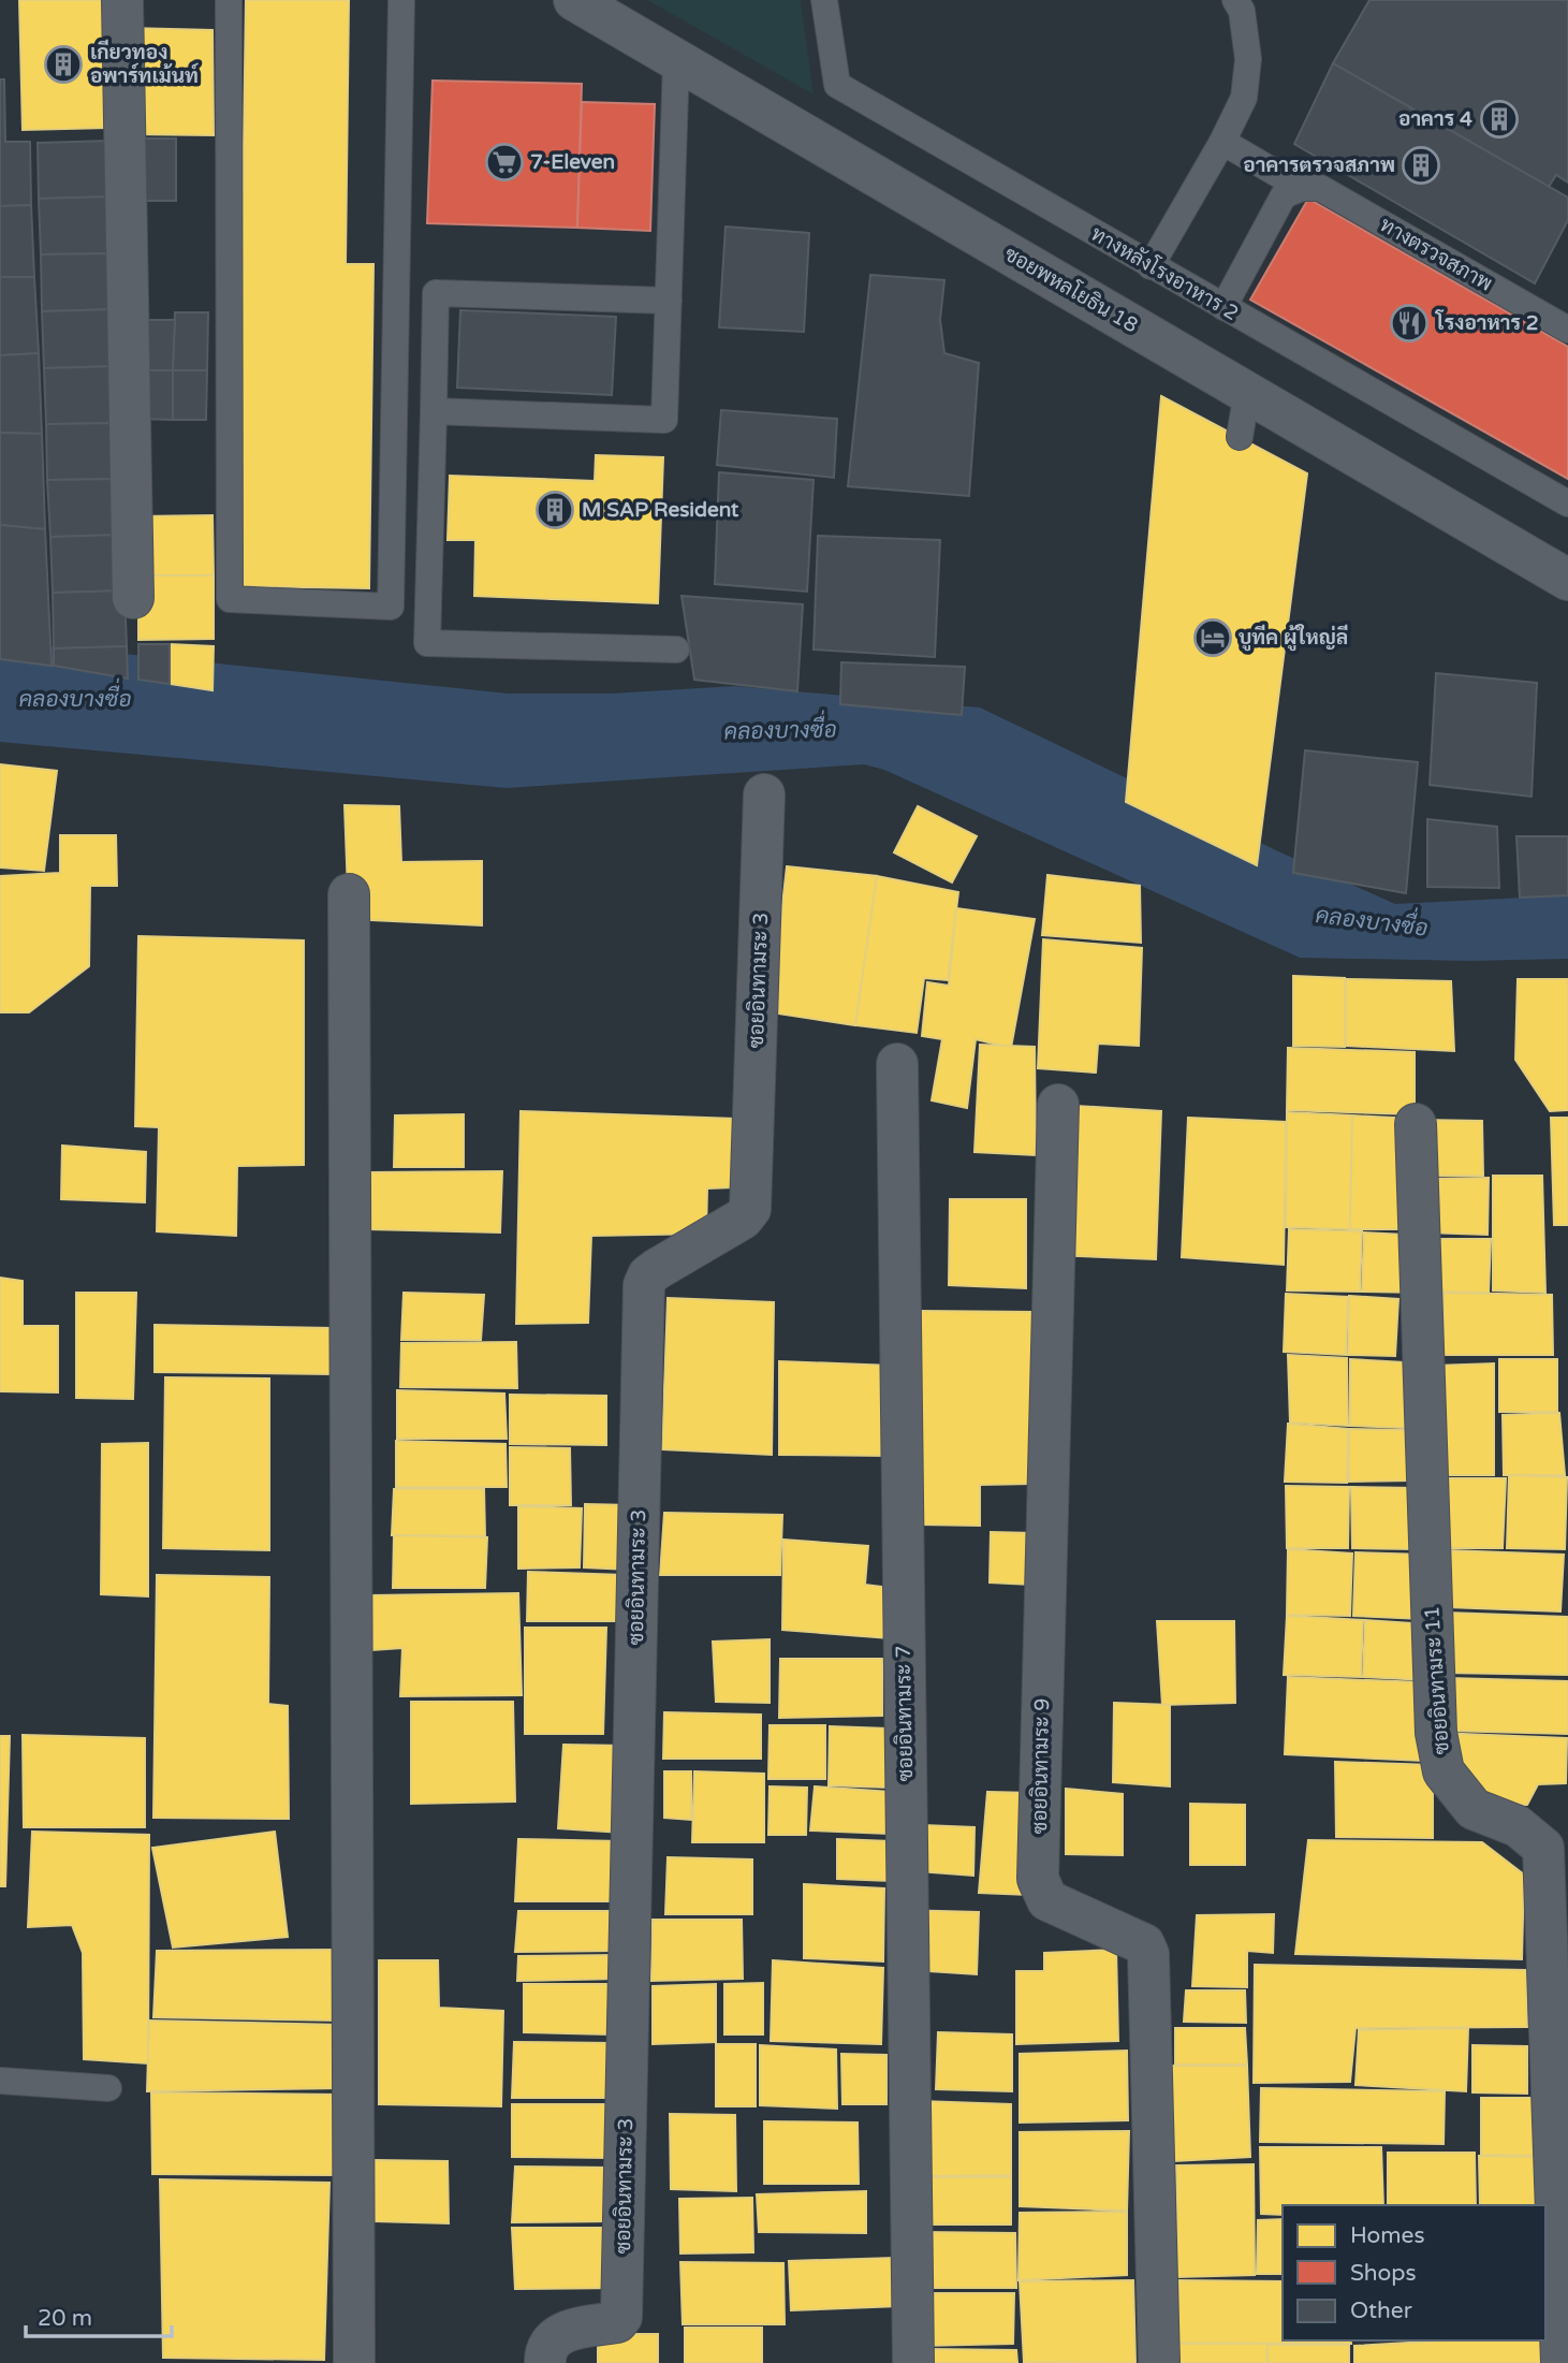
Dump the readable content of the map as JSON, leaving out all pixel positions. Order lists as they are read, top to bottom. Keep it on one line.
{"streets":{"street":["ซอยพหลโยธิน 18","ซอยอินทามระ 3","ซอยอินทามระ 11","ซอยอินทามระ 7","ซอยอินทามระ 9"],"lane":["ทางตรวจสภาพ","ทางหลังโรงอาหาร 2"]},"water":["คลองบางซื่อ"],"places":{"building":["เกียวทอง อพาร์ทเม้นท์","อาคาร 4","อาคารตรวจสภาพ","M SAP Resident"],"supermarket":["7-Eleven"],"restaurant":["โรงอาหาร 2"],"hotel":["บูทีค ผู้ใหญ่ลี"]},"legend":["Homes","Shops","Other"],"scale_bar":"20 m"}
